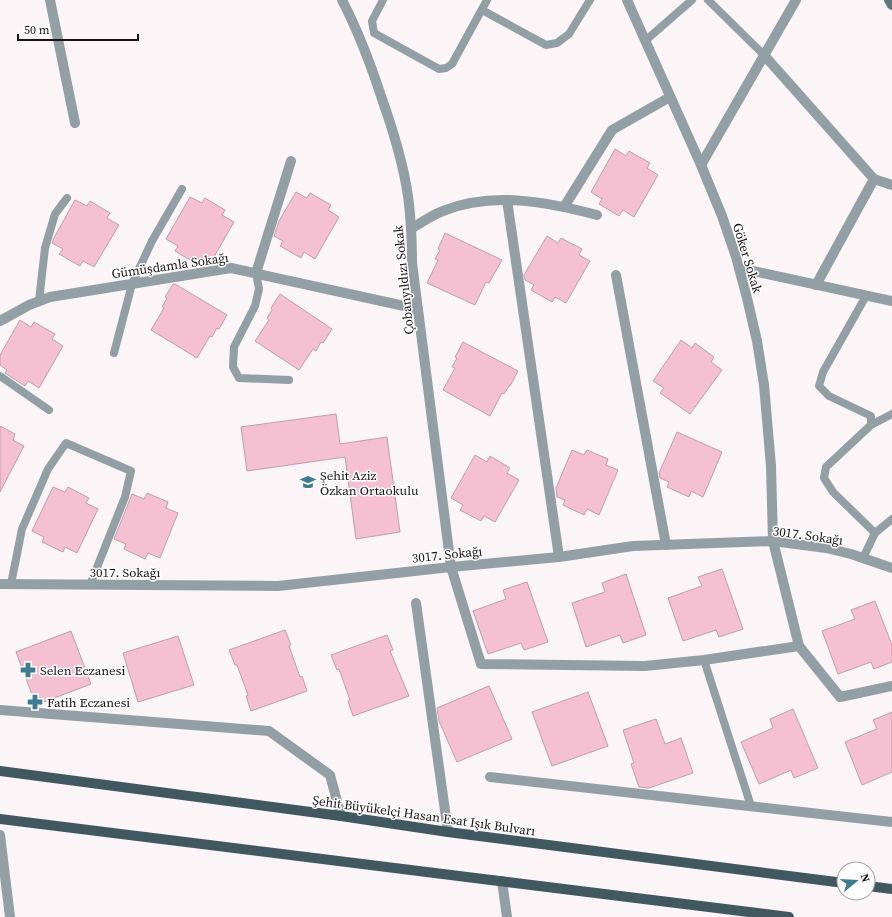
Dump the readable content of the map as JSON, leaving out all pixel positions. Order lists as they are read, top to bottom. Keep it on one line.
{"streets":{"main road":["Şehit Büyükelçi Hasan Esat Işık Bulvarı"],"street":["Göker Sokak","Gümüşdamla Sokağı","Çobanyıldızı Sokak","3017. Sokağı"]},"crossings":[["Göker Sokak","3017. Sokağı"],["Gümüşdamla Sokağı","Çobanyıldızı Sokak"],["Çobanyıldızı Sokak","3017. Sokağı"]],"places":{"school or university":["Şehit Aziz Özkan Ortaokulu"],"pharmacy":["Selen Eczanesi","Fatih Eczanesi"]},"scale_bar":"50 m","north":"right"}
